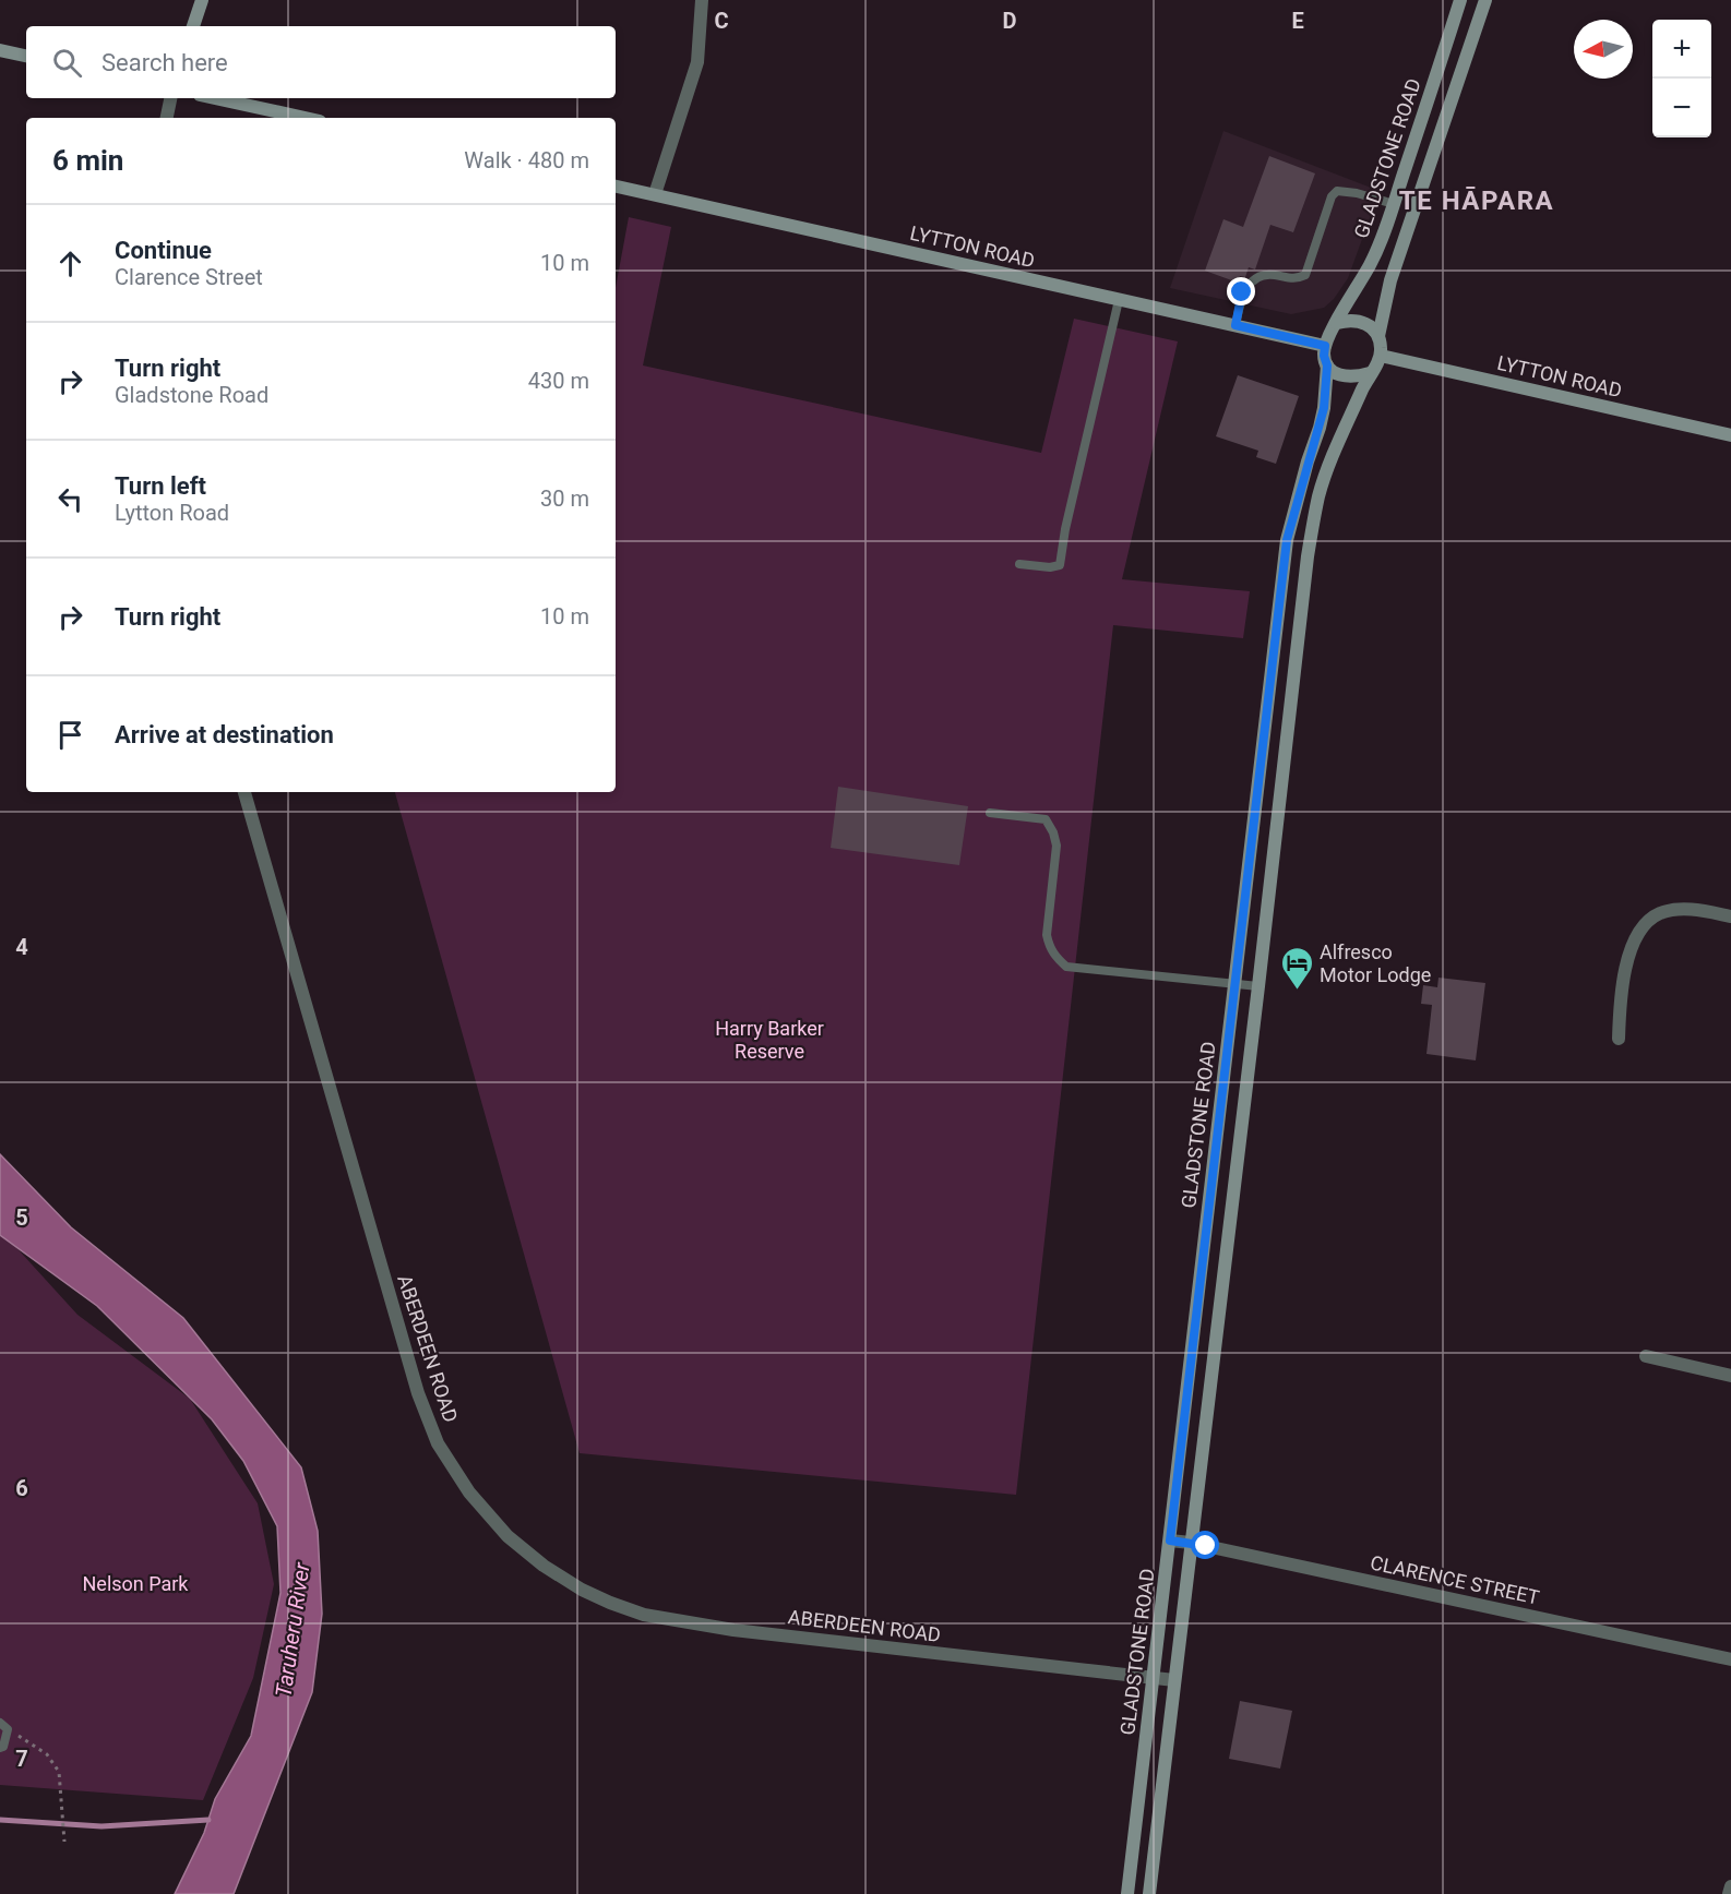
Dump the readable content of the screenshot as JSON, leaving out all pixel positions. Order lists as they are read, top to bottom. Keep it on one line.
{"streets":{"main road":["GLADSTONE ROAD","LYTTON ROAD"],"street":["ABERDEEN ROAD","CLARENCE STREET"]},"crossings":[["GLADSTONE ROAD","LYTTON ROAD"],["GLADSTONE ROAD","ABERDEEN ROAD"],["GLADSTONE ROAD","CLARENCE STREET"]],"districts":["TE HĀPARA"],"water":["Taruheru River"],"parks":["Harry Barker Reserve","Nelson Park"],"places":{"hotel":["Alfresco Motor Lodge"]},"north":"left","page":{"map_buttons":["+","−"],"search":"Search here","heading":["6 min","Walk · 480 m"],"list":[["Continue","Clarence Street","10 m"],["Turn right","Gladstone Road","430 m"],["Turn left","Lytton Road","30 m"],["Turn right","10 m"],"Arrive at destination"]},"grid":{"columns":["C","D","E"],"rows":["4","5","6","7"]}}
